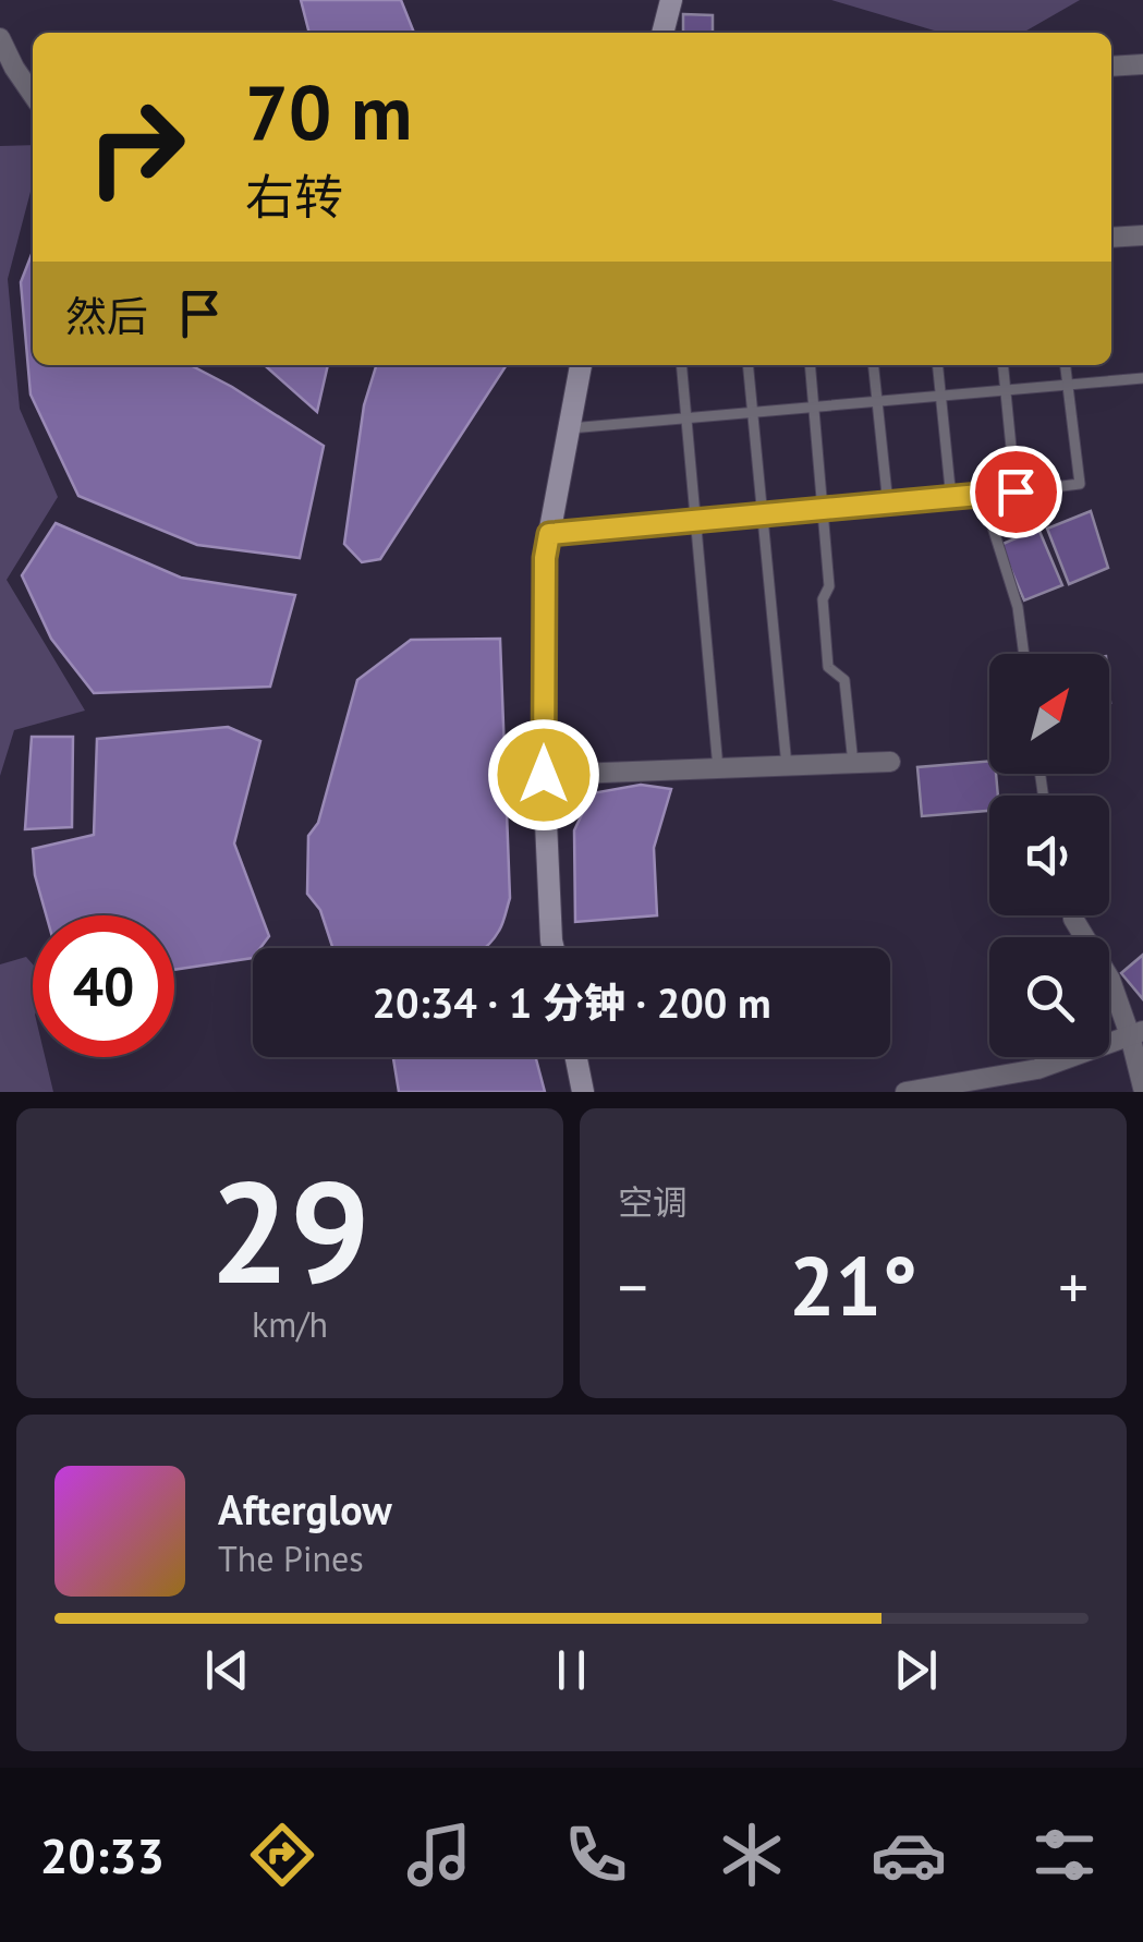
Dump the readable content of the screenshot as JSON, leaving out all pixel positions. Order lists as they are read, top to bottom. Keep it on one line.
{"north":"top right","page":{"turn":["70 m","右转"],"then":"然后","limit":"40","trip":"20:34 · 1 分钟 · 200 m","tile":[["29","km/h"],"空调"],"heat":["−","21°","+"],"song":["Afterglow","The Pines"],"tabs":"20:33"}}
